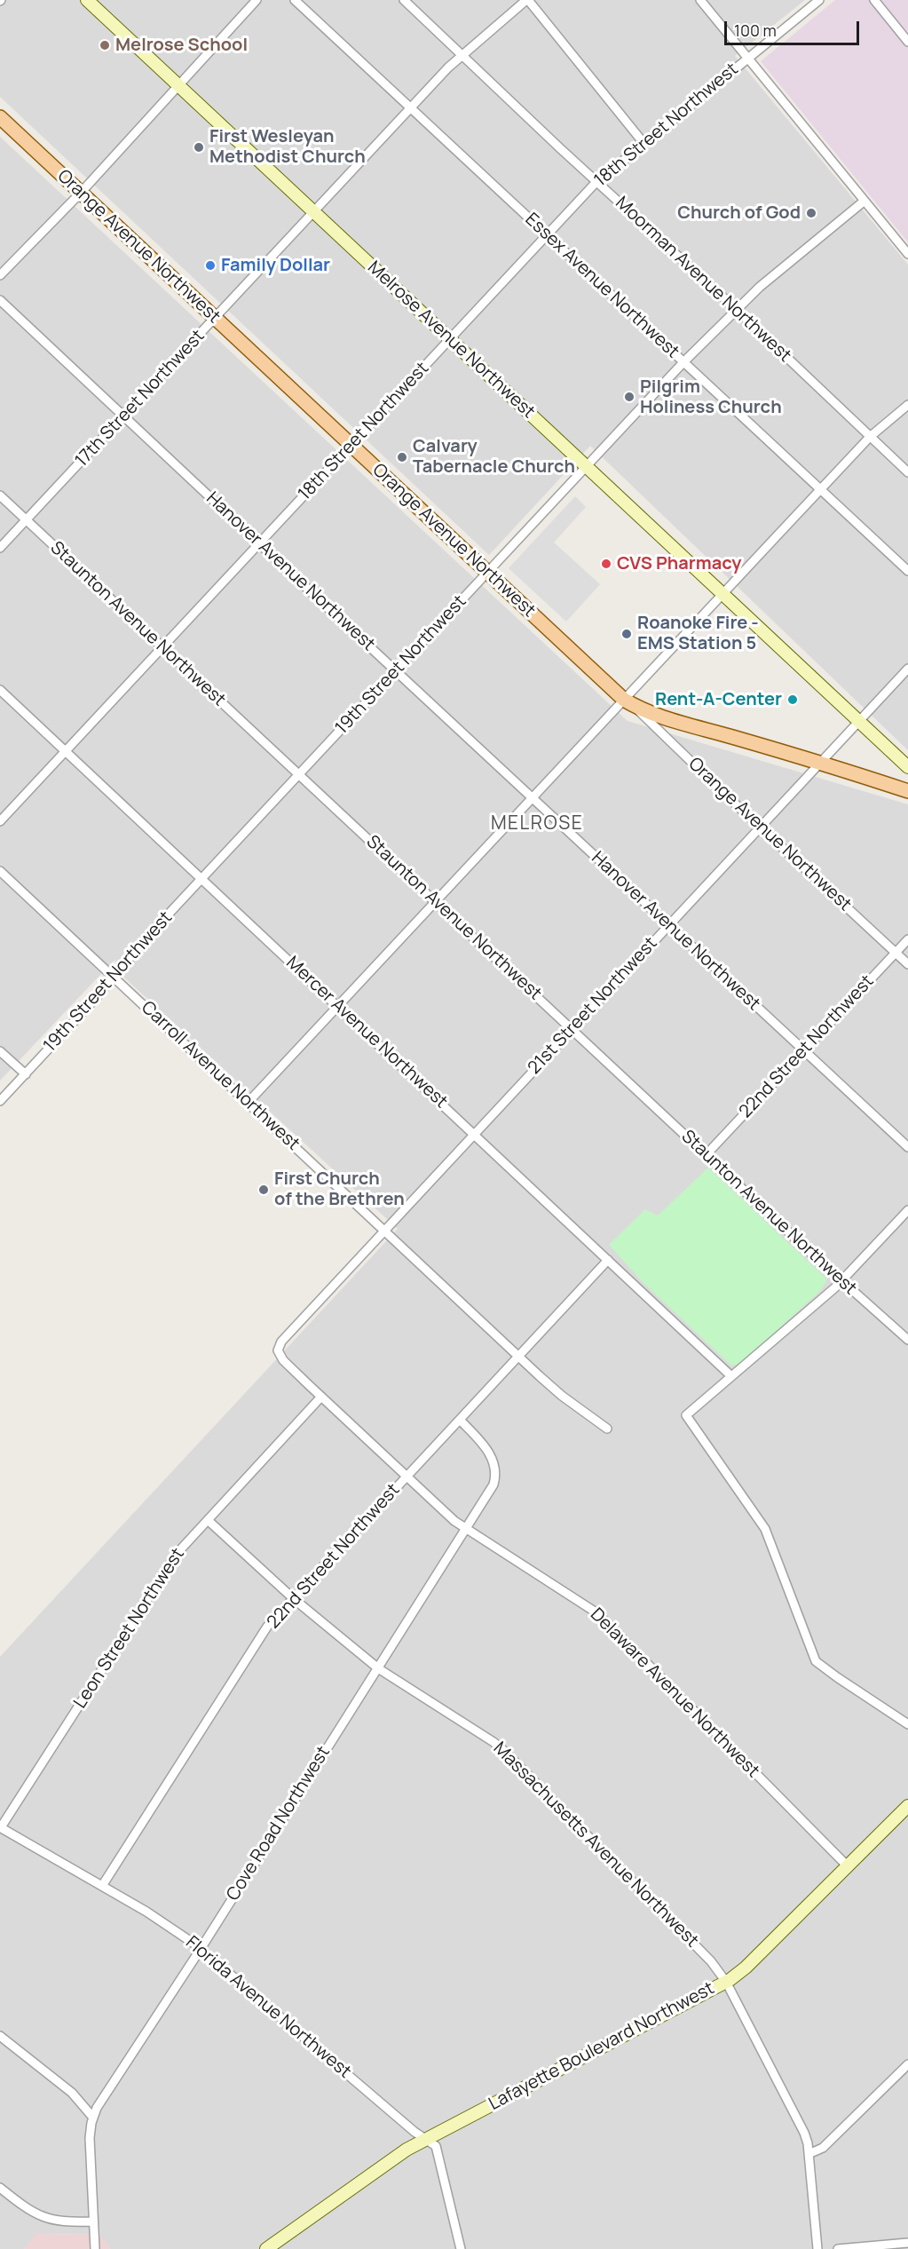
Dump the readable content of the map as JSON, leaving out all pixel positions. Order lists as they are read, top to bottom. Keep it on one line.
{"streets":{"main road":["Orange Avenue Northwest"],"street":["18th Street Northwest","Moorman Avenue Northwest","Essex Avenue Northwest","Melrose Avenue Northwest","17th Street Northwest","Hanover Avenue Northwest","Staunton Avenue Northwest","19th Street Northwest","21st Street Northwest","Mercer Avenue Northwest","22nd Street Northwest","Carroll Avenue Northwest","Leon Street Northwest","Delaware Avenue Northwest","Cove Road Northwest","Massachusetts Avenue Northwest","Florida Avenue Northwest","Lafayette Boulevard Northwest"]},"crossings":[["18th Street Northwest","Orange Avenue Northwest"],["18th Street Northwest","Moorman Avenue Northwest"],["18th Street Northwest","Essex Avenue Northwest"],["18th Street Northwest","Melrose Avenue Northwest"],["18th Street Northwest","Hanover Avenue Northwest"],["18th Street Northwest","Staunton Avenue Northwest"],["18th Street Northwest","Mercer Avenue Northwest"],["Orange Avenue Northwest","17th Street Northwest"],["Orange Avenue Northwest","19th Street Northwest"],["Orange Avenue Northwest","21st Street Northwest"],["Orange Avenue Northwest","22nd Street Northwest"],["Moorman Avenue Northwest","17th Street Northwest"],["Moorman Avenue Northwest","19th Street Northwest"],["Essex Avenue Northwest","17th Street Northwest"],["Essex Avenue Northwest","19th Street Northwest"],["Melrose Avenue Northwest","17th Street Northwest"],["Melrose Avenue Northwest","19th Street Northwest"],["Melrose Avenue Northwest","21st Street Northwest"],["17th Street Northwest","Hanover Avenue Northwest"],["17th Street Northwest","Staunton Avenue Northwest"],["Hanover Avenue Northwest","19th Street Northwest"],["Hanover Avenue Northwest","21st Street Northwest"],["Hanover Avenue Northwest","22nd Street Northwest"],["Staunton Avenue Northwest","19th Street Northwest"],["Staunton Avenue Northwest","21st Street Northwest"],["Staunton Avenue Northwest","22nd Street Northwest"],["19th Street Northwest","Mercer Avenue Northwest"],["19th Street Northwest","Carroll Avenue Northwest"],["21st Street Northwest","Mercer Avenue Northwest"],["21st Street Northwest","Carroll Avenue Northwest"],["21st Street Northwest","Delaware Avenue Northwest"],["Mercer Avenue Northwest","22nd Street Northwest"],["22nd Street Northwest","Carroll Avenue Northwest"],["22nd Street Northwest","Delaware Avenue Northwest"],["22nd Street Northwest","Cove Road Northwest"],["22nd Street Northwest","Massachusetts Avenue Northwest"],["22nd Street Northwest","Florida Avenue Northwest"],["Leon Street Northwest","Delaware Avenue Northwest"],["Leon Street Northwest","Massachusetts Avenue Northwest"],["Leon Street Northwest","Florida Avenue Northwest"],["Delaware Avenue Northwest","Cove Road Northwest"],["Delaware Avenue Northwest","Lafayette Boulevard Northwest"],["Cove Road Northwest","Massachusetts Avenue Northwest"],["Cove Road Northwest","Florida Avenue Northwest"],["Massachusetts Avenue Northwest","Lafayette Boulevard Northwest"],["Florida Avenue Northwest","Lafayette Boulevard Northwest"]],"districts":["MELROSE"],"places":["Melrose School","First Wesleyan Methodist Church","Church of God","Family Dollar","Pilgrim Holiness Church","Calvary Tabernacle Church","CVS Pharmacy","Roanoke Fire - EMS Station 5","Rent-A-Center","First Church of the Brethren"],"scale_bar":"100 m"}
